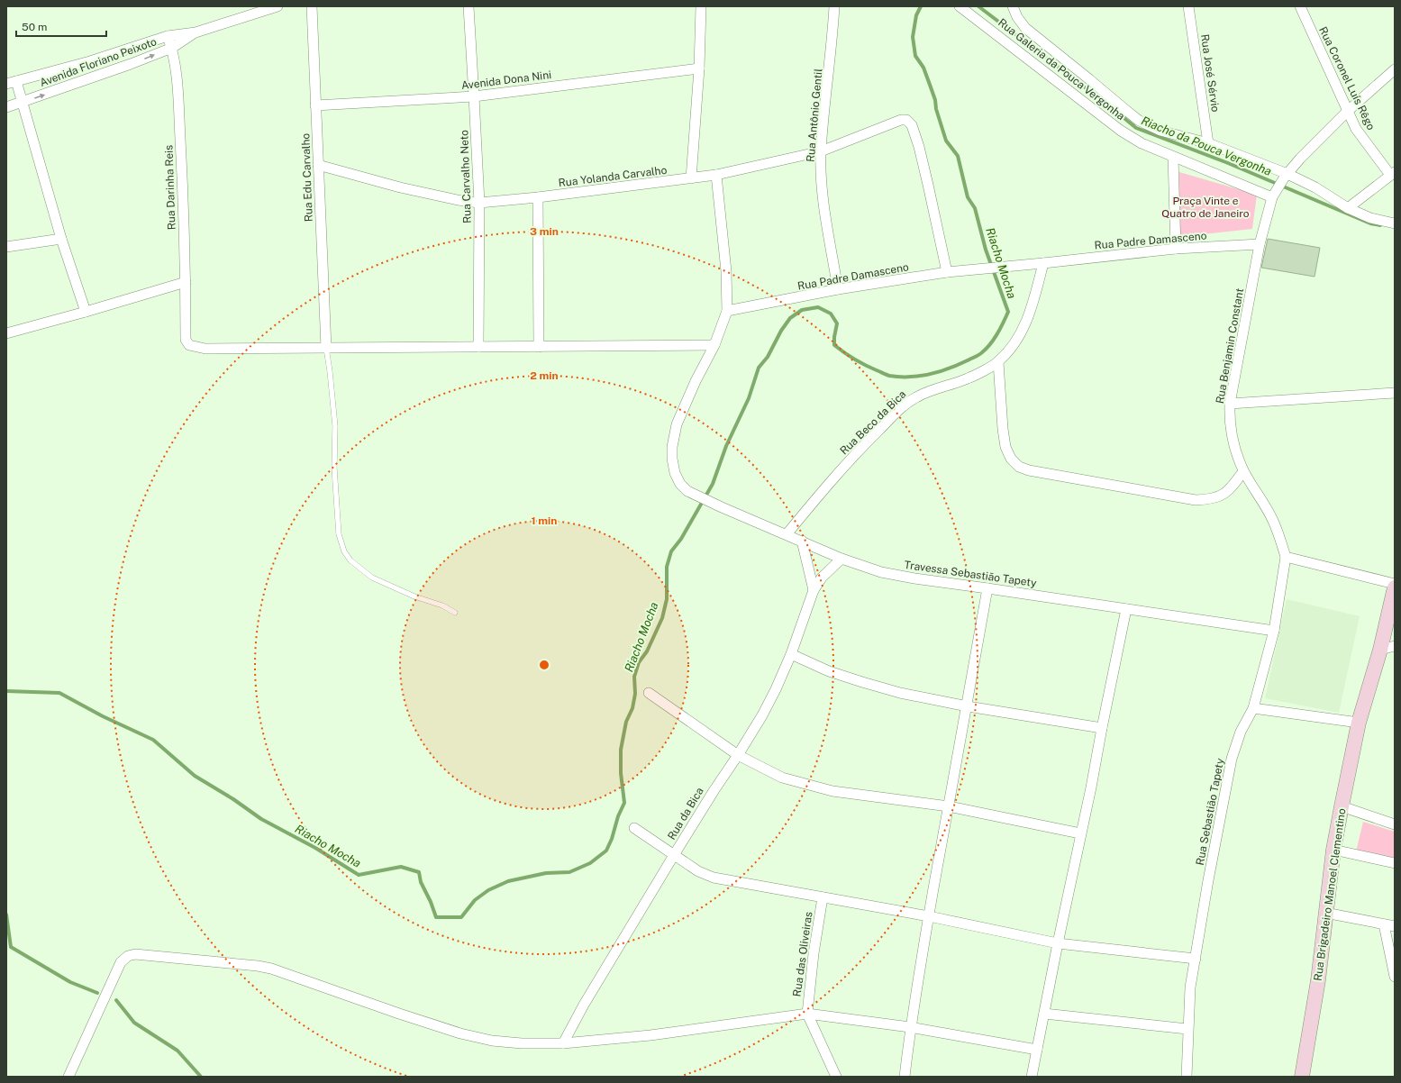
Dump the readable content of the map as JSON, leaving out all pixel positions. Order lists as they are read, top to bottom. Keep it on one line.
{"streets":{"main road":["Rua Brigadeiro Manoel Clementino"],"street":["Avenida Floriano Peixoto","Rua Galeria da Pouca Vergonha","Rua José Sérvio","Rua Coronel Luís Rêgo","Avenida Dona Nini","Rua Antônio Gentil","Rua Carvalho Neto","Rua Yolanda Carvalho","Rua Edu Carvalho","Rua Darinha Reis","Rua Padre Damasceno","Rua Benjamin Constant","Rua Beco da Bica","Travessa Sebastião Tapety","Rua Sebastião Tapety","Rua da Bica","Rua das Oliveiras"]},"crossings":[["Avenida Floriano Peixoto","Rua Darinha Reis"],["Rua Galeria da Pouca Vergonha","Rua José Sérvio"],["Rua Galeria da Pouca Vergonha","Rua Benjamin Constant"],["Rua Coronel Luís Rêgo","Rua Benjamin Constant"],["Avenida Dona Nini","Rua Carvalho Neto"],["Avenida Dona Nini","Rua Edu Carvalho"],["Rua Antônio Gentil","Rua Yolanda Carvalho"],["Rua Antônio Gentil","Rua Padre Damasceno"],["Rua Carvalho Neto","Rua Yolanda Carvalho"],["Rua Yolanda Carvalho","Rua Edu Carvalho"],["Rua Yolanda Carvalho","Rua Padre Damasceno"],["Rua Edu Carvalho","Rua Darinha Reis"],["Rua Padre Damasceno","Rua Benjamin Constant"],["Rua Padre Damasceno","Rua Beco da Bica"],["Rua Benjamin Constant","Rua Sebastião Tapety"],["Rua Beco da Bica","Travessa Sebastião Tapety"],["Travessa Sebastião Tapety","Rua Sebastião Tapety"],["Travessa Sebastião Tapety","Rua da Bica"]],"water":["Riacho da Pouca Vergonha","Riacho Mocha"],"parks":["Praça Vinte e Quatro de Janeiro"],"scale_bar":"50 m","rings":["3 min","2 min","1 min"]}
